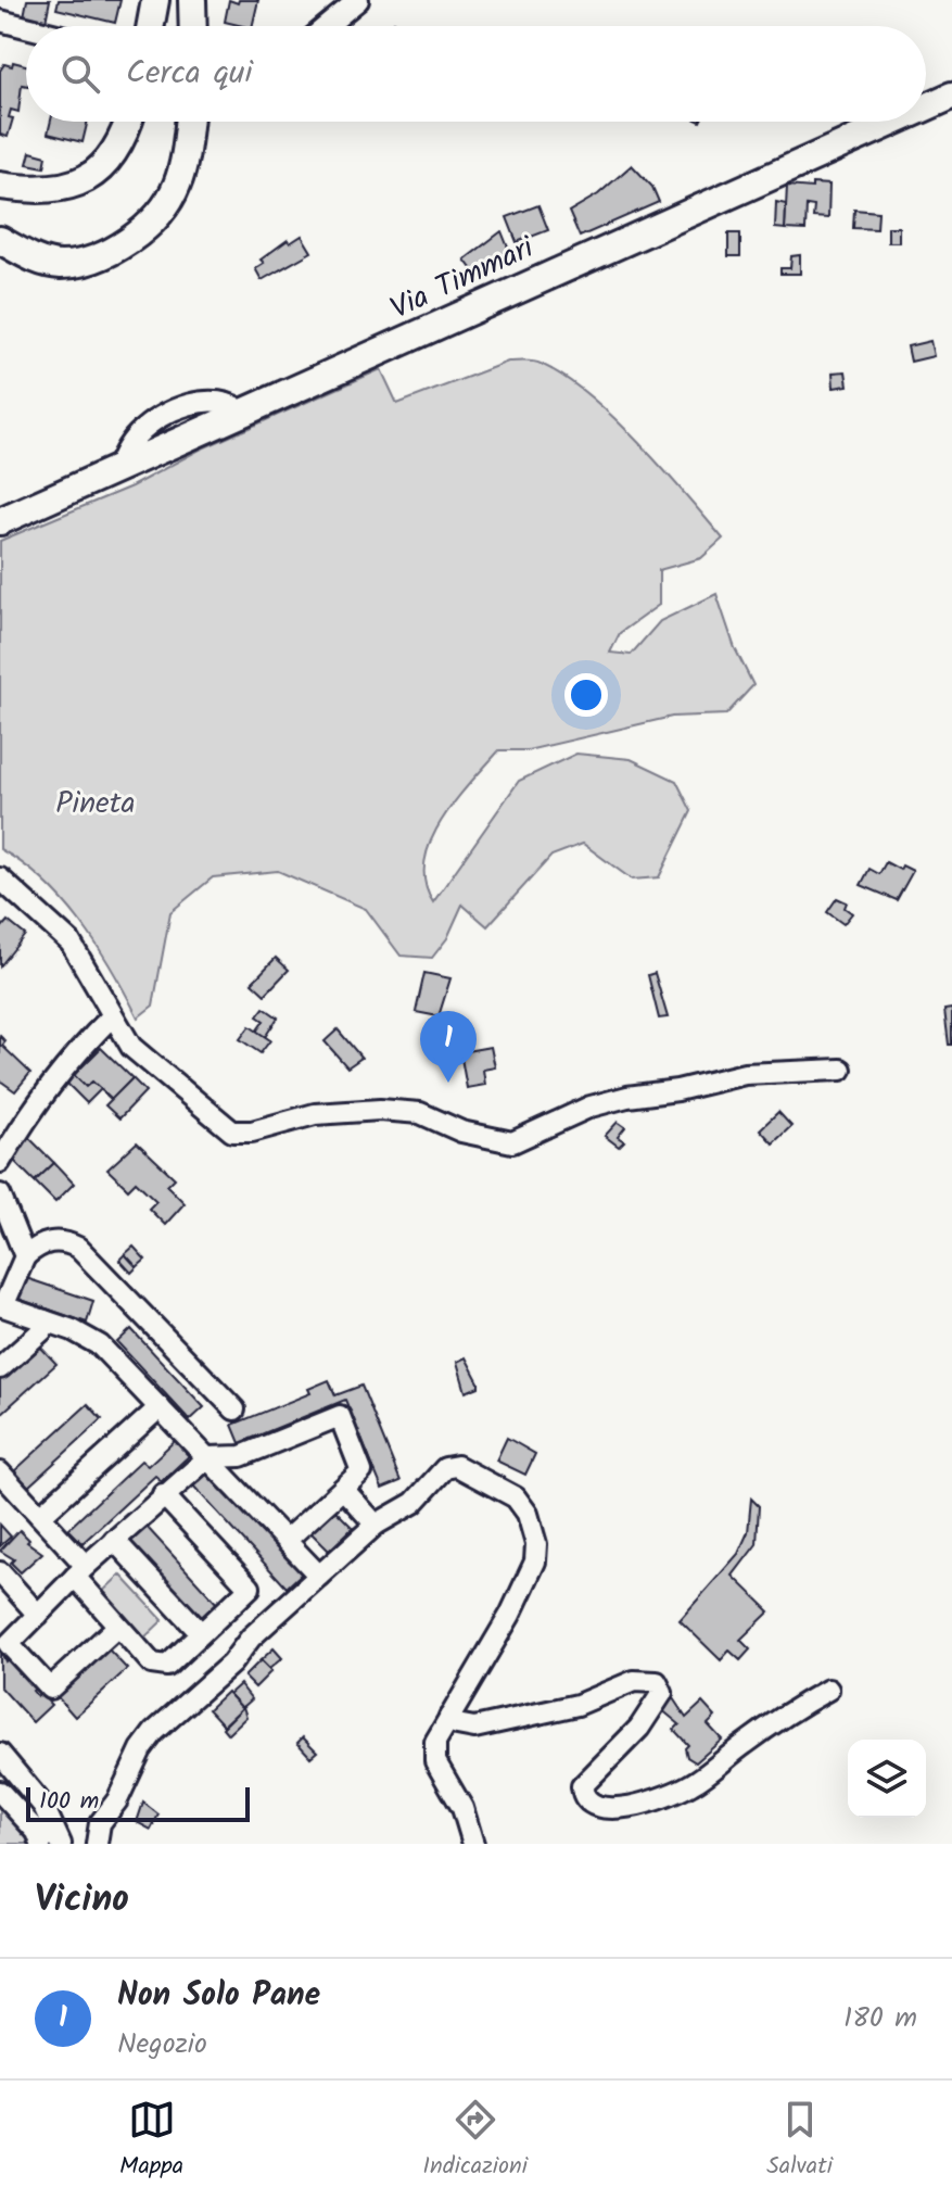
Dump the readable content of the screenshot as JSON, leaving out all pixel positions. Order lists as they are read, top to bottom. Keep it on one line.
{"streets":{"main road":["Via Timmari"]},"parks":["Pineta"],"scale_bar":"100 m","page":{"search":"Cerca qui","pins":"1","scale":"100 m","heading":"Vicino","list":[{"mark":"1","name":"Non Solo Pane","note":"Negozio","value":"180 m"}],"nav":["Mappa","Indicazioni","Salvati"]}}
